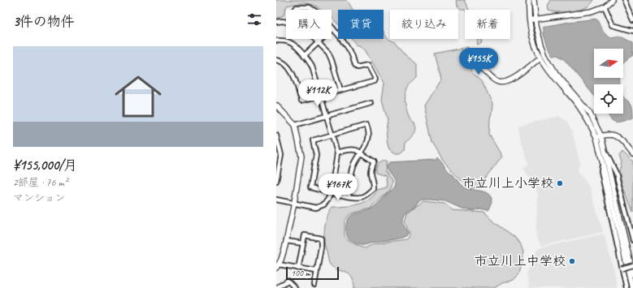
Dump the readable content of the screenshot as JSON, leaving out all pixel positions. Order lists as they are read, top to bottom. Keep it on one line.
{"places":["市立川上小学校","市立川上中学校"],"scale_bar":"100 m","north":"right","page":{"heading":"3件の物件","chip":["購入","賃貸","絞り込み","新着"],"list":[{"name":"¥155,000/月","note":"2部屋 · 76 m² · マンション"}],"price":["¥155K","¥112K","¥167K"],"scale":"100 m"}}
